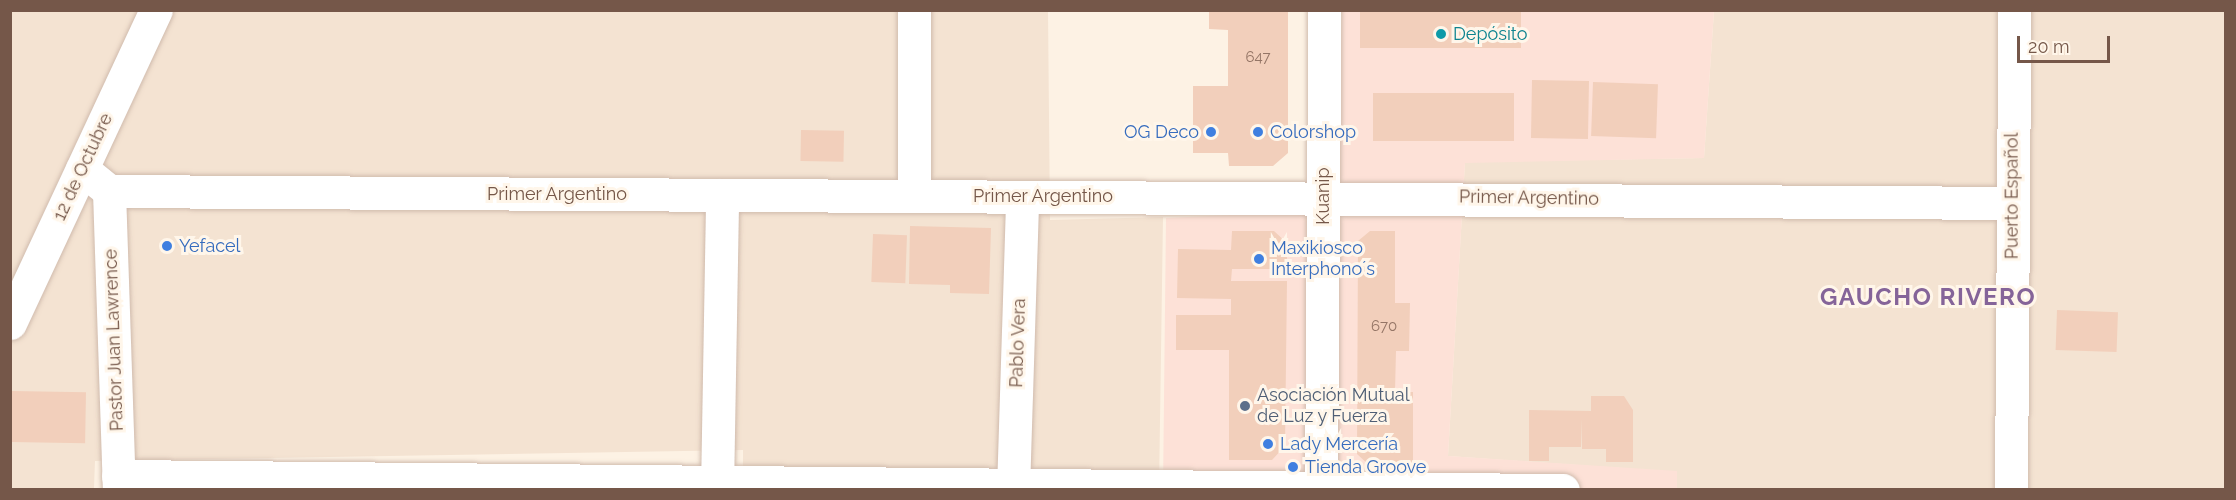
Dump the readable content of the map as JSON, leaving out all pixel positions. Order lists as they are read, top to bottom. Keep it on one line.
{"streets":{"street":["12 de Octubre","Primer Argentino","Kuanip","Puerto Español","Pastor Juan Lawrence","Pablo Vera"]},"crossings":[["Primer Argentino","Kuanip"],["Primer Argentino","Puerto Español"],["Primer Argentino","Pastor Juan Lawrence"],["Primer Argentino","Pablo Vera"]],"districts":["GAUCHO RIVERO"],"places":["Depósito","OG Deco","Colorshop","Yefacel","Maxikiosco Interphono´s","Asociación Mutual de Luz y Fuerza","Lady Mercería","Tienda Groove"],"house_numbers":["647","670"],"scale_bar":"20 m"}
